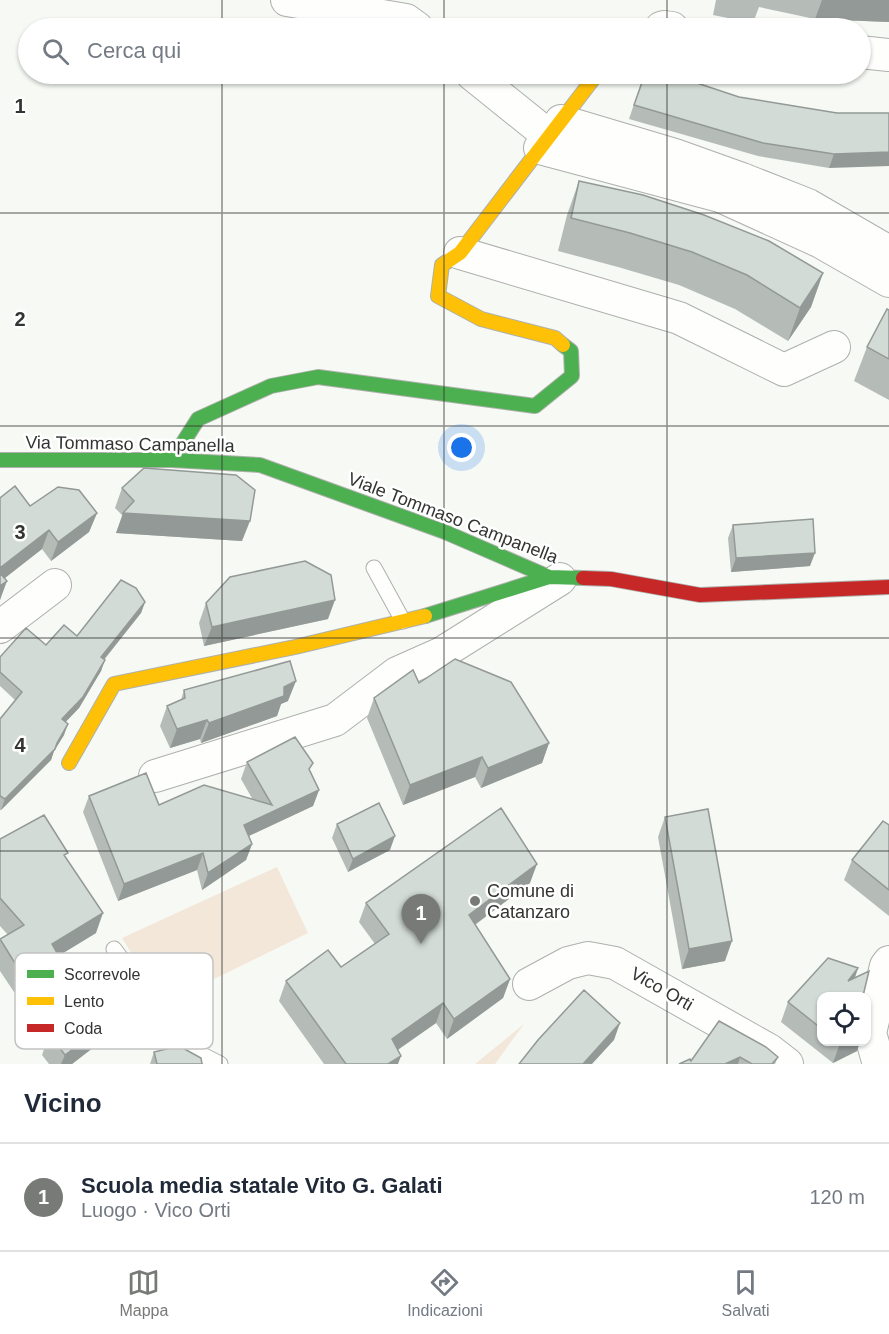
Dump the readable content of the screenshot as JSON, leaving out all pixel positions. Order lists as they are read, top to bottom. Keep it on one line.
{"streets":{"street":["Via Tommaso Campanella","Viale Tommaso Campanella","Vico Orti"]},"crossings":[["Via Tommaso Campanella","Viale Tommaso Campanella"]],"places":["Comune di Catanzaro"],"legend":["Scorrevole","Lento","Coda"],"page":{"search":"Cerca qui","pins":"1","heading":"Vicino","list":[{"mark":"1","name":"Scuola media statale Vito G. Galati","note":"Luogo · Vico Orti","value":"120 m"}],"nav":["Mappa","Indicazioni","Salvati"]},"grid":{"rows":["1","2","3","4"]}}
